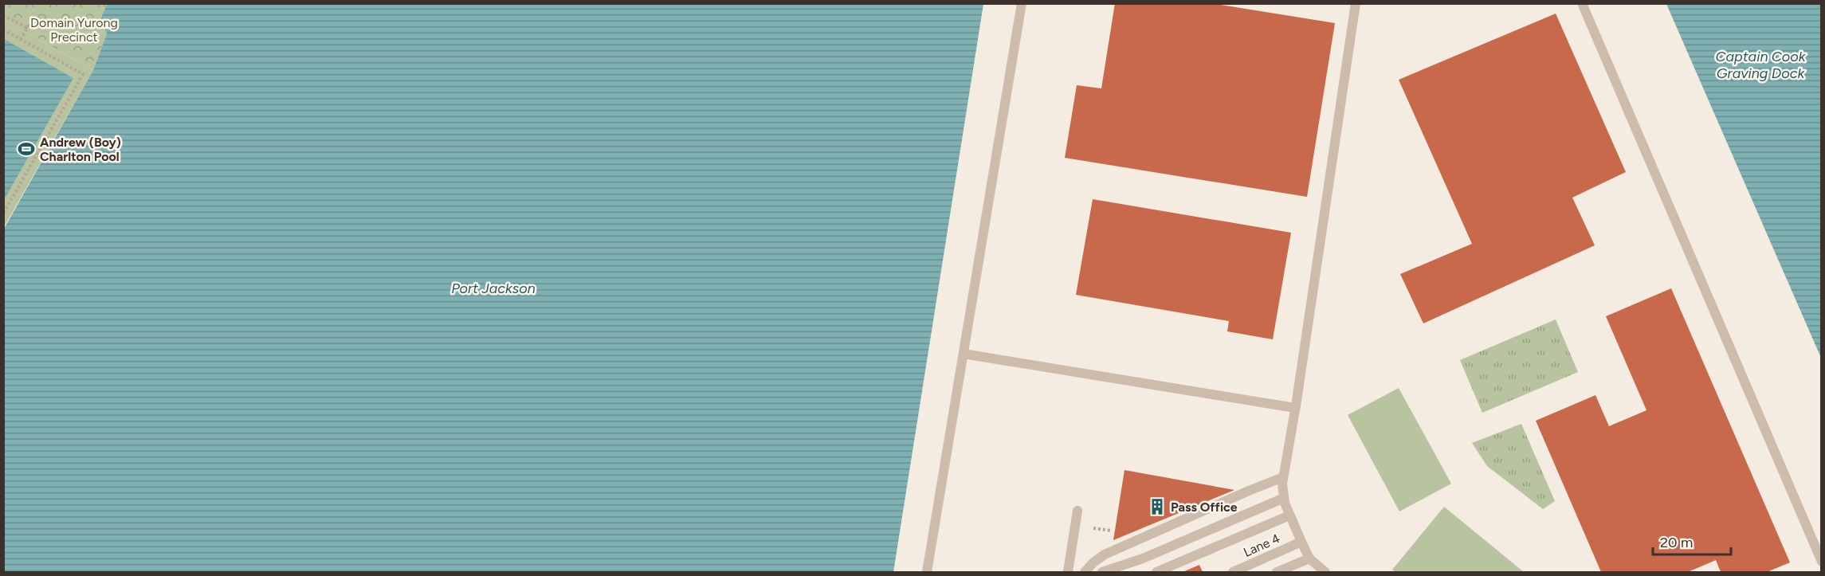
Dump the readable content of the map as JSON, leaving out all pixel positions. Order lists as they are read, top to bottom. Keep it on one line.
{"streets":{"lane":["Lane 4"]},"water":["Captain Cook Graving Dock","Port Jackson"],"parks":["Domain Yurong Precinct"],"places":{"sports":["Andrew (Boy) Charlton Pool"],"building":["Pass Office"]},"scale_bar":"20 m"}
